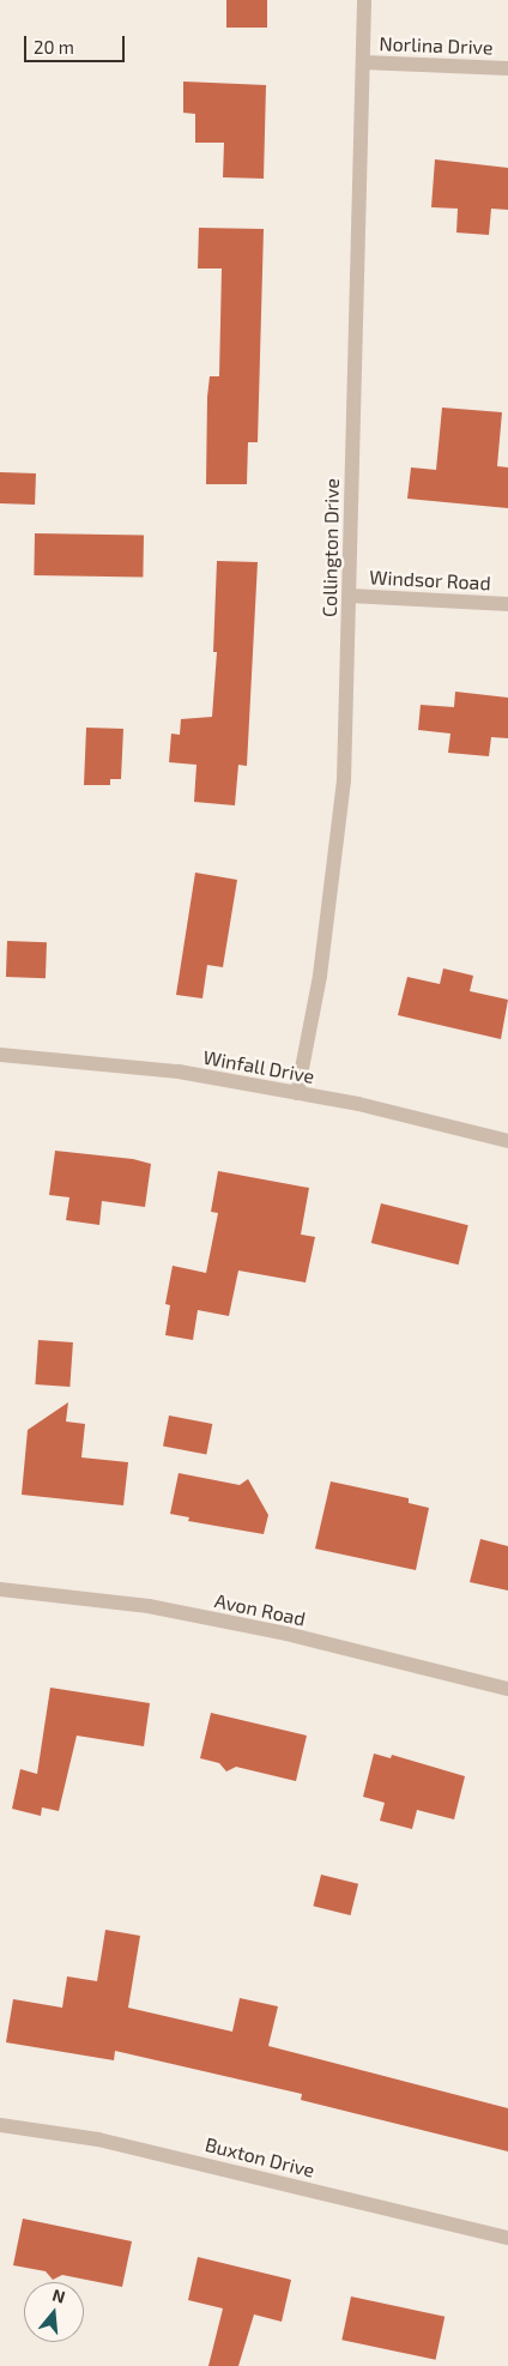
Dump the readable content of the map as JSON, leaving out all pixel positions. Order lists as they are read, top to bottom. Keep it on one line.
{"streets":{"street":["Norlina Drive","Collington Drive","Windsor Road","Winfall Drive","Avon Road","Buxton Drive"]},"crossings":[["Norlina Drive","Collington Drive"],["Collington Drive","Windsor Road"],["Collington Drive","Winfall Drive"]],"scale_bar":"20 m","north":"top"}
